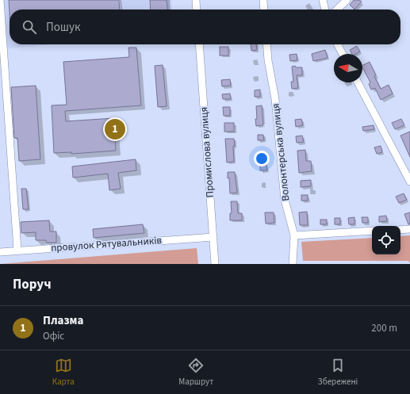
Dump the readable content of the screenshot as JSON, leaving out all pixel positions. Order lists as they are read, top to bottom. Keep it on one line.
{"streets":{"street":["Промислова вулиця","Волонтерська вулиця","провулок Рятувальників"]},"crossings":[["Промислова вулиця","провулок Рятувальників"]],"north":"left","page":{"search":"Пошук","pins":"1","heading":"Поруч","list":[{"mark":"1","name":"Плазма","note":"Офіс","value":"200 m"}],"nav":["Карта","Маршрут","Збережені"]}}
